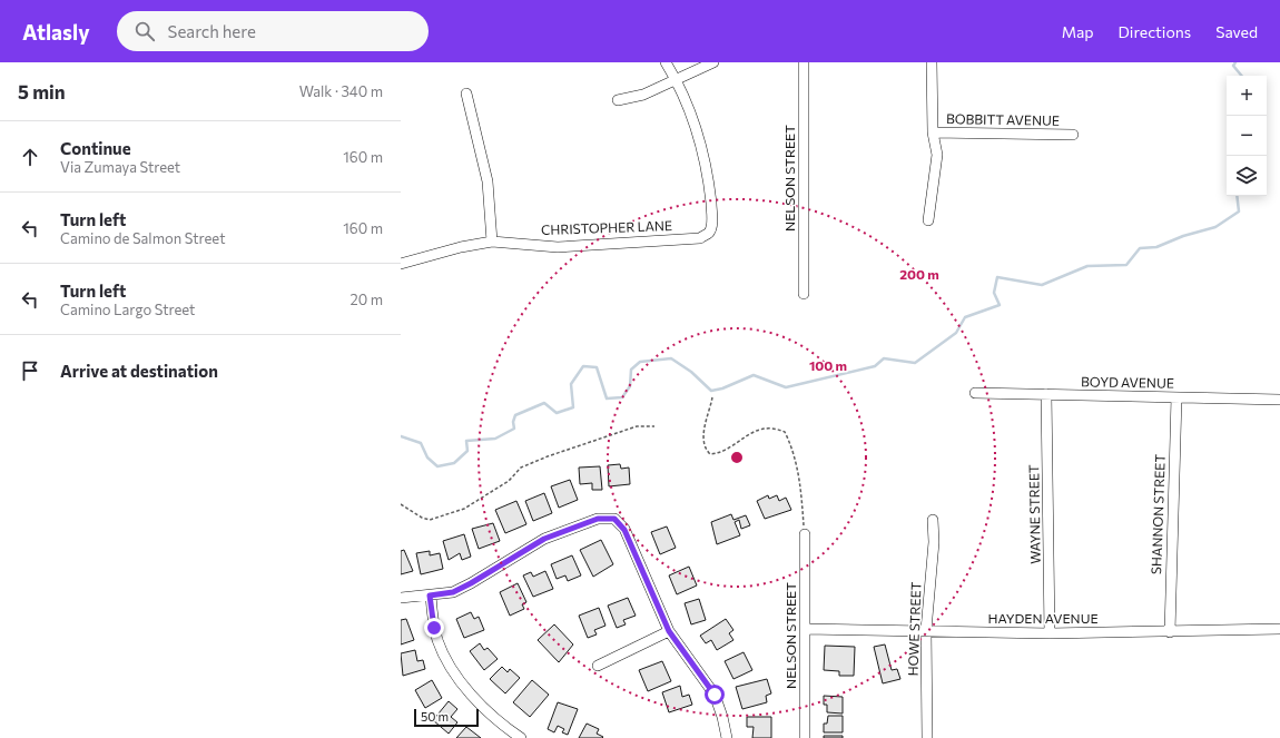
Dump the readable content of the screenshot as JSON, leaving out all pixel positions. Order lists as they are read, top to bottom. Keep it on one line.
{"streets":{"street":["BOBBITT AVENUE","NELSON STREET","CHRISTOPHER LANE","BOYD AVENUE","WAYNE STREET","SHANNON STREET","HAYDEN AVENUE","HOWE STREET"]},"crossings":[["NELSON STREET","HAYDEN AVENUE"],["BOYD AVENUE","WAYNE STREET"],["BOYD AVENUE","SHANNON STREET"],["WAYNE STREET","HAYDEN AVENUE"],["SHANNON STREET","HAYDEN AVENUE"],["HAYDEN AVENUE","HOWE STREET"]],"scale_bar":"50 m","page":{"header":"Atlasly","search":"Search here","nav":["Map","Directions","Saved"],"heading":["5 min","Walk · 340 m"],"map_buttons":["+","−"],"list":[["Continue","Via Zumaya Street","160 m"],["Turn left","Camino de Salmon Street","160 m"],["Turn left","Camino Largo Street","20 m"],"Arrive at destination"],"scale":"50 m"},"rings":["200 m","100 m"]}
